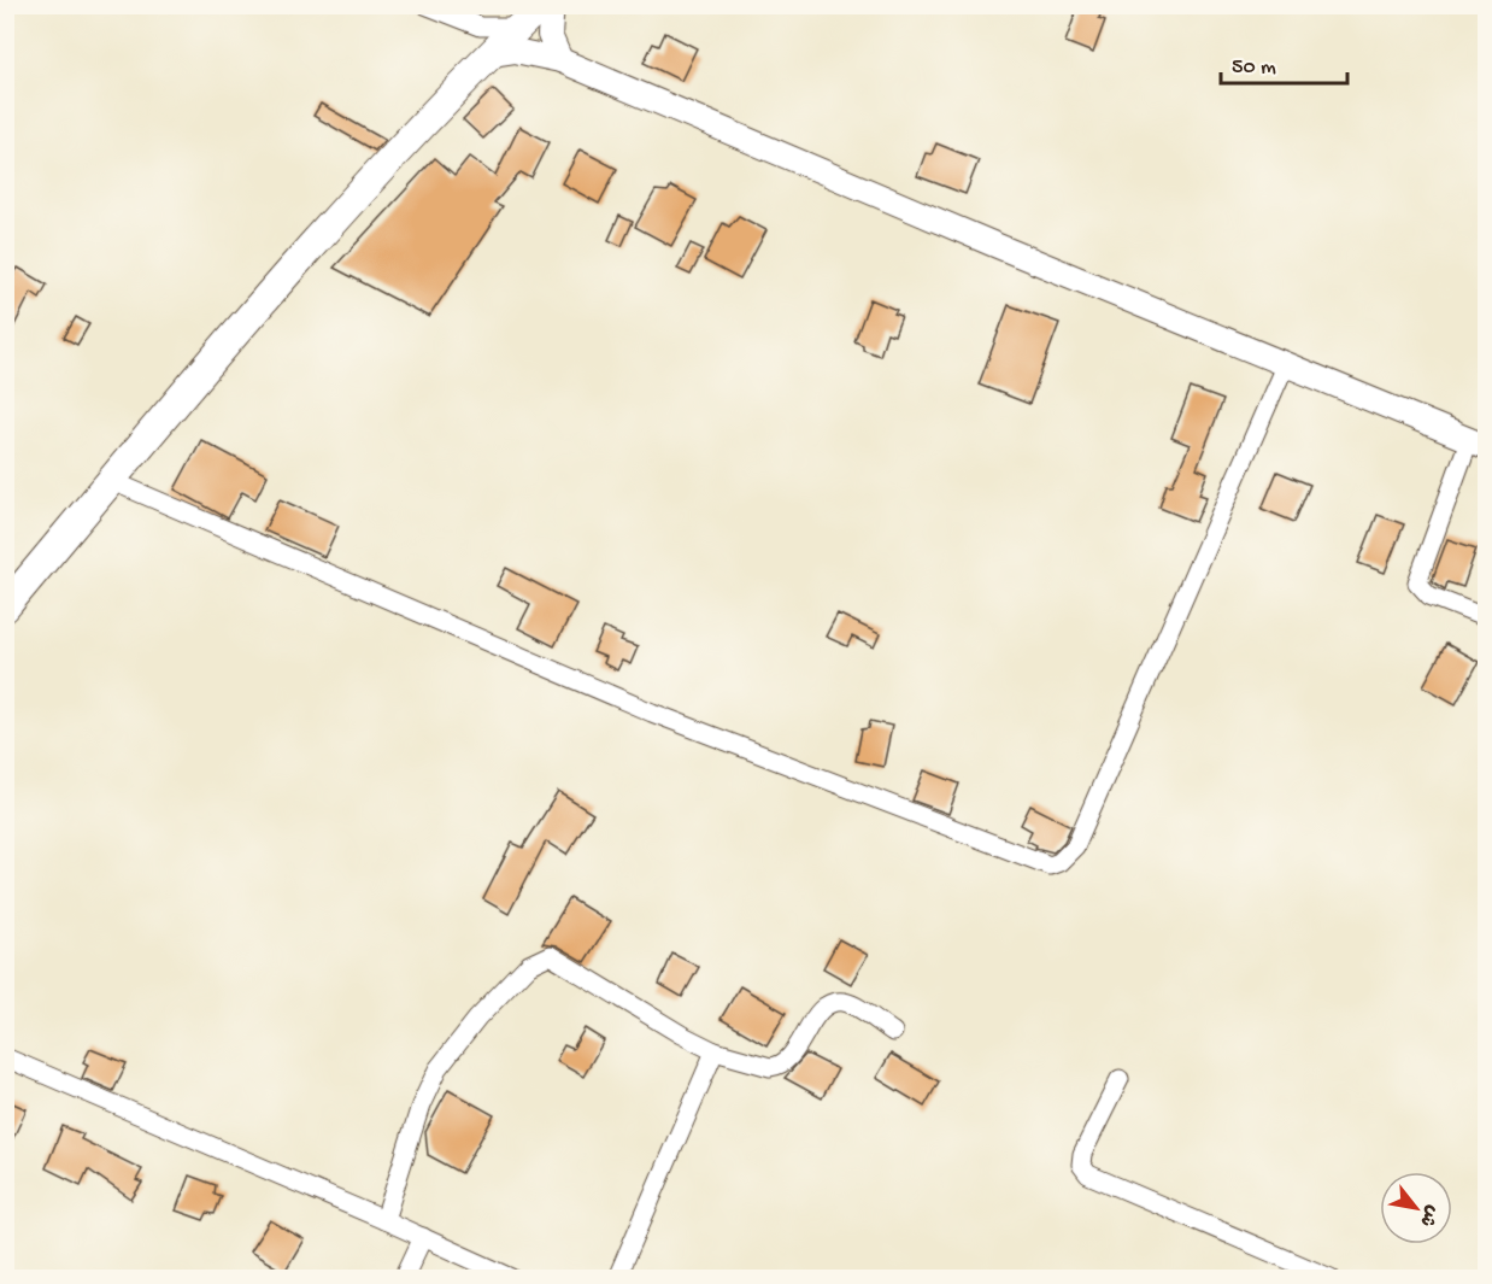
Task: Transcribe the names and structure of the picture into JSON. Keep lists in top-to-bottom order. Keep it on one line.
{"scale_bar":"50 m","north":"bottom right"}
